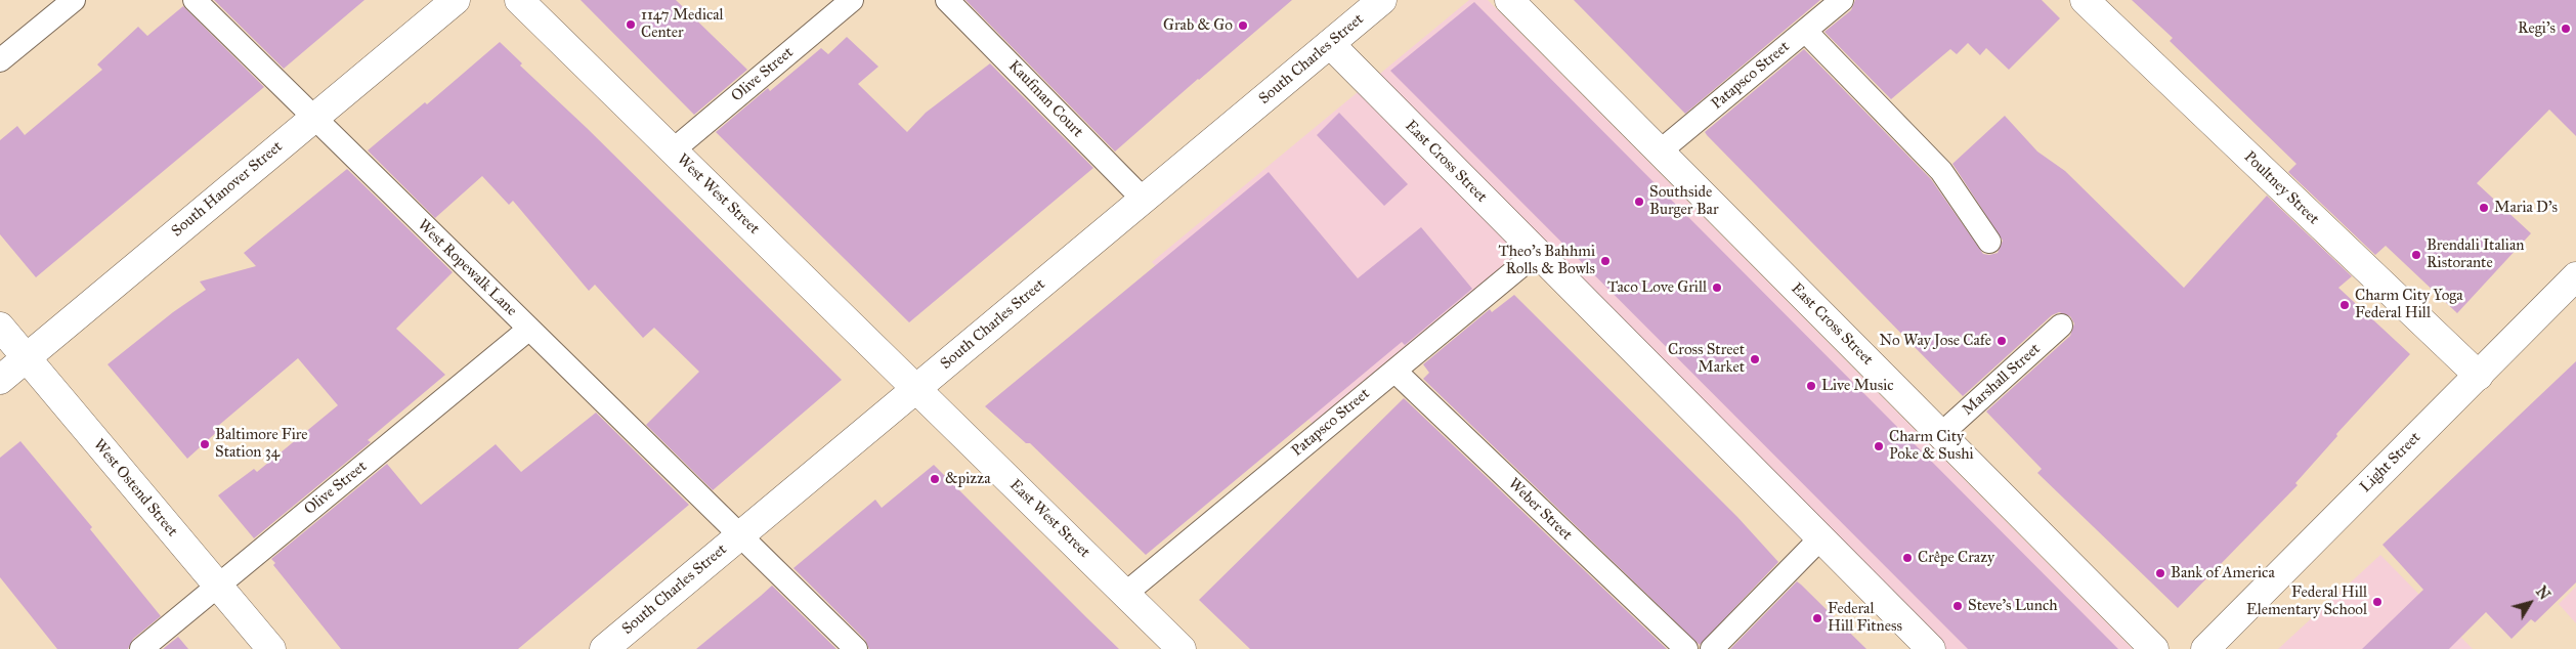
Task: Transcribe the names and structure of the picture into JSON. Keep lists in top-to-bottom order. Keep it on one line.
{"streets":{"street":["South Charles Street","East Cross Street","Poultney Street","South Hanover Street","West West Street","Light Street","West Ostend Street","East West Street"],"lane":["Olive Street","Patapsco Street","Kaufman Court","West Ropewalk Lane","Marshall Street","Weber Street"]},"crossings":[["South Charles Street","Kaufman Court"],["South Charles Street","East Cross Street"],["South Charles Street","West West Street"],["South Charles Street","West Ropewalk Lane"],["South Charles Street","East West Street"],["Olive Street","West West Street"],["Olive Street","West Ropewalk Lane"],["Olive Street","West Ostend Street"],["Patapsco Street","East Cross Street"],["Patapsco Street","Weber Street"],["Patapsco Street","East West Street"],["East Cross Street","Marshall Street"],["Poultney Street","Light Street"],["South Hanover Street","West Ropewalk Lane"],["South Hanover Street","West Ostend Street"],["West West Street","East West Street"]],"places":["1147 Medical Center","Grab & Go","Regi's","Southside Burger Bar","Maria D's","Brendali Italian Ristorante","Theo’s Bahhmi Rolls & Bowls","Taco Love Grill","Charm City Yoga Federal Hill","No Way Jose Cafe","Cross Street Market","Live Music","Baltimore Fire Station 34","Charm City Poke & Sushi","&pizza","Crêpe Crazy","Bank of America","Federal Hill Elementary School","Steve's Lunch","Federal Hill Fitness"],"north":"top right"}
